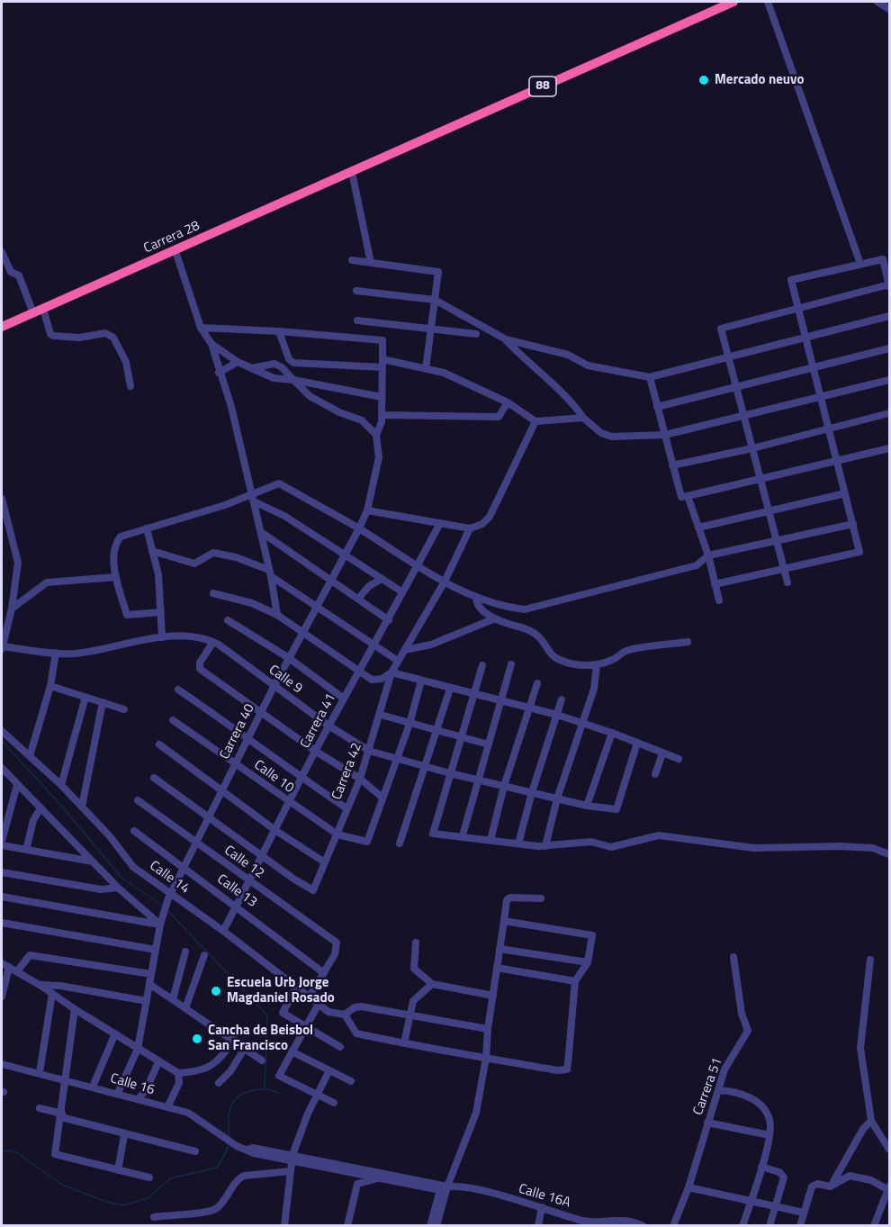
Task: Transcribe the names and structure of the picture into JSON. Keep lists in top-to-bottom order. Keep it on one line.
{"streets":{"highway":["88","Carrera 28"],"street":["Calle 9","Carrera 41","Carrera 40","Carrera 42","Calle 10","Calle 12","Calle 14","Calle 13","Calle 16","Carrera 51","Calle 16A"]},"crossings":[["88","Carrera 28"],["Calle 9","Carrera 41"],["Calle 9","Carrera 40"],["Calle 9","Carrera 42"],["Carrera 41","Carrera 42"],["Carrera 41","Calle 10"],["Carrera 41","Calle 12"],["Carrera 41","Calle 14"],["Carrera 41","Calle 13"],["Carrera 40","Calle 10"],["Carrera 40","Calle 12"],["Carrera 40","Calle 14"],["Carrera 40","Calle 13"],["Carrera 40","Calle 16"],["Carrera 42","Calle 10"],["Calle 12","Calle 13"],["Calle 16","Calle 16A"]],"places":["Mercado neuvo","Escuela Urb Jorge Magdaniel Rosado","Cancha de Beisbol San Francisco"]}
